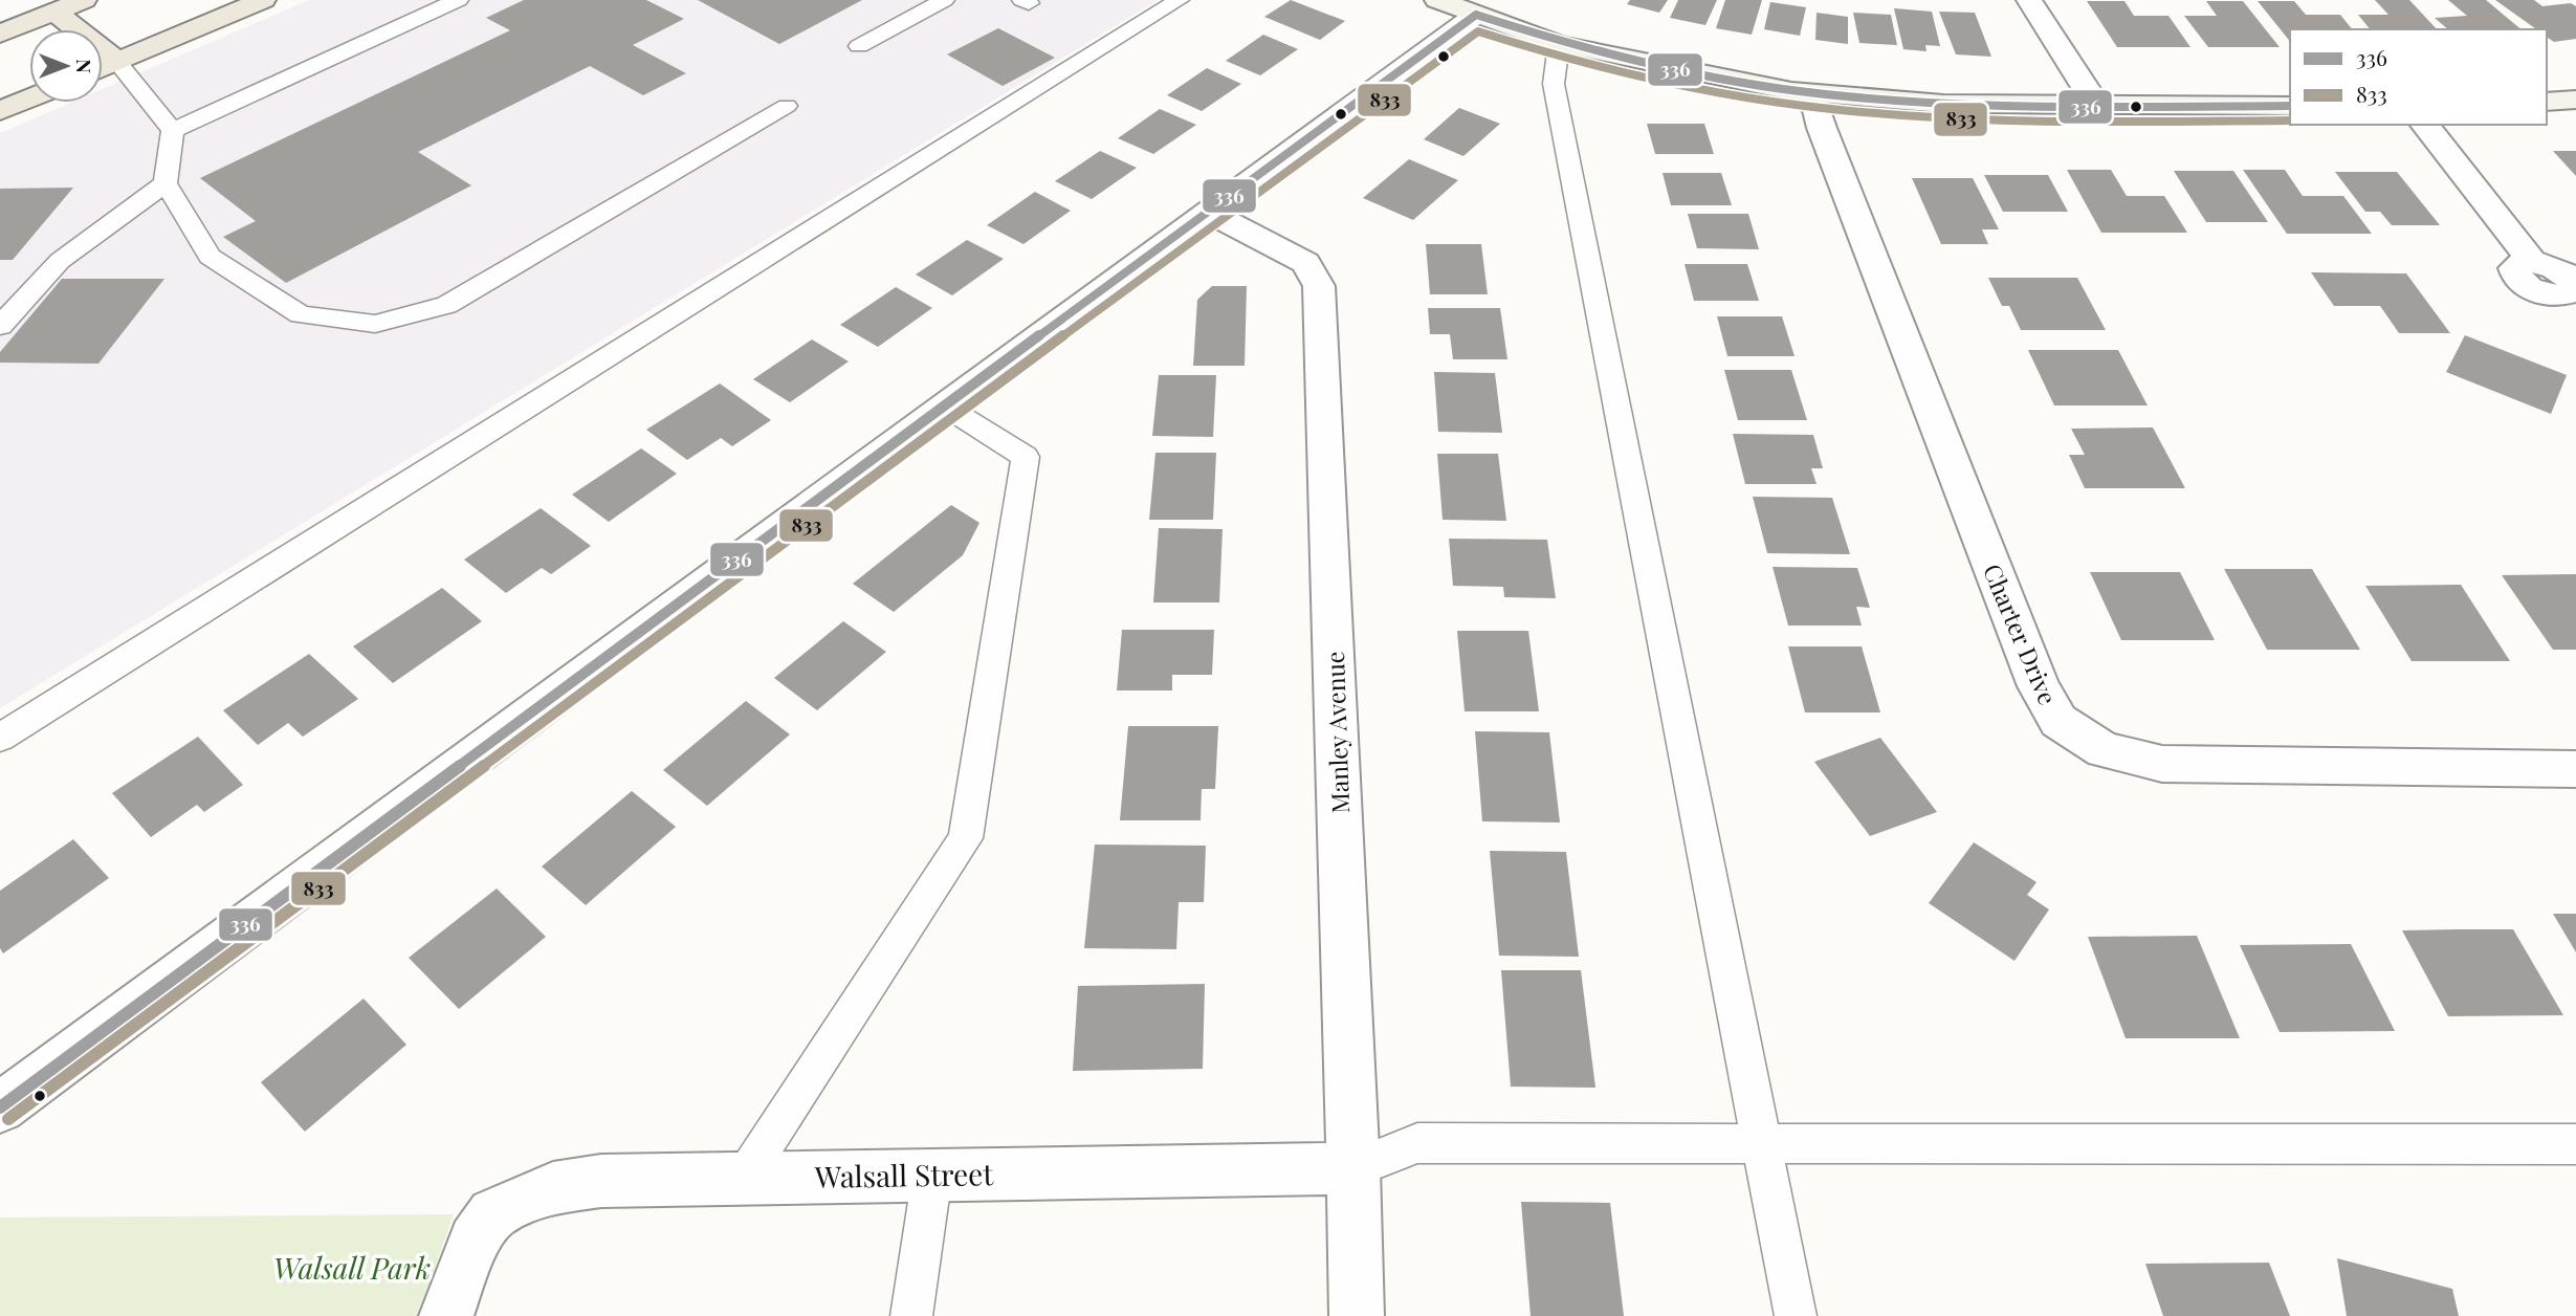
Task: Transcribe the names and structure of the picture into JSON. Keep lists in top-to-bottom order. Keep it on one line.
{"streets":{"street":["Charter Drive","Manley Avenue","Walsall Street"]},"crossings":[["Manley Avenue","Walsall Street"]],"parks":["Walsall Park"],"lines":["transit line 336","transit line 833"],"legend":["336","833"],"north":"right"}
